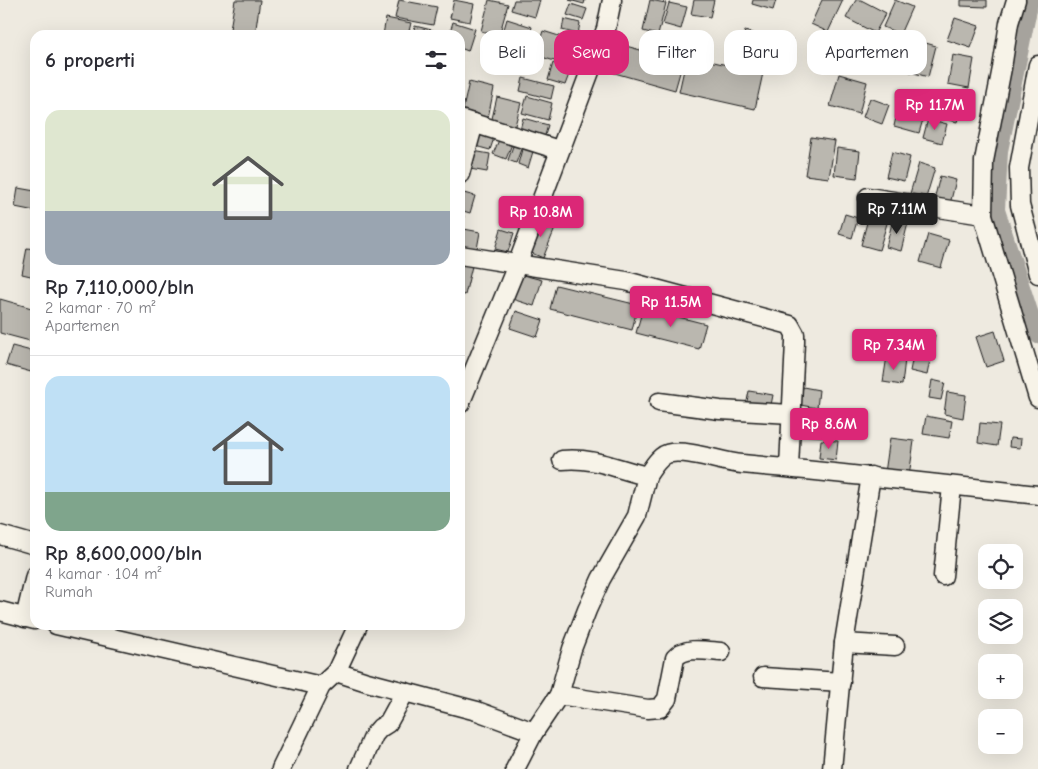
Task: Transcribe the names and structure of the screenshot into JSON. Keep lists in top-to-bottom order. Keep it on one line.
{"page":{"chip":["Beli","Sewa","Filter","Baru","Apartemen"],"heading":"6 properti","price":["Rp 11.7M","Rp 7.11M","Rp 10.8M","Rp 11.5M","Rp 7.34M","Rp 8.6M"],"list":[{"name":"Rp 7,110,000/bln","note":"2 kamar · 70 m² · Apartemen"},{"name":"Rp 8,600,000/bln","note":"4 kamar · 104 m² · Rumah"}],"map_buttons":["+","−"]}}
